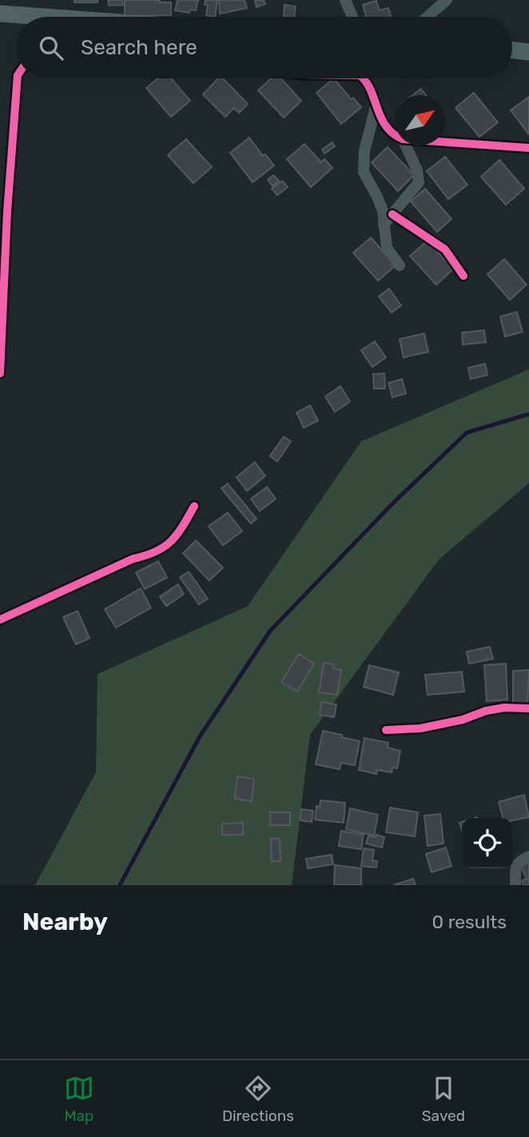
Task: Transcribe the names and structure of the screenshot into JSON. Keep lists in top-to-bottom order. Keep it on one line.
{"north":"top right","page":{"search":"Search here","heading":["Nearby","0 results"],"nav":["Map","Directions","Saved"]}}
